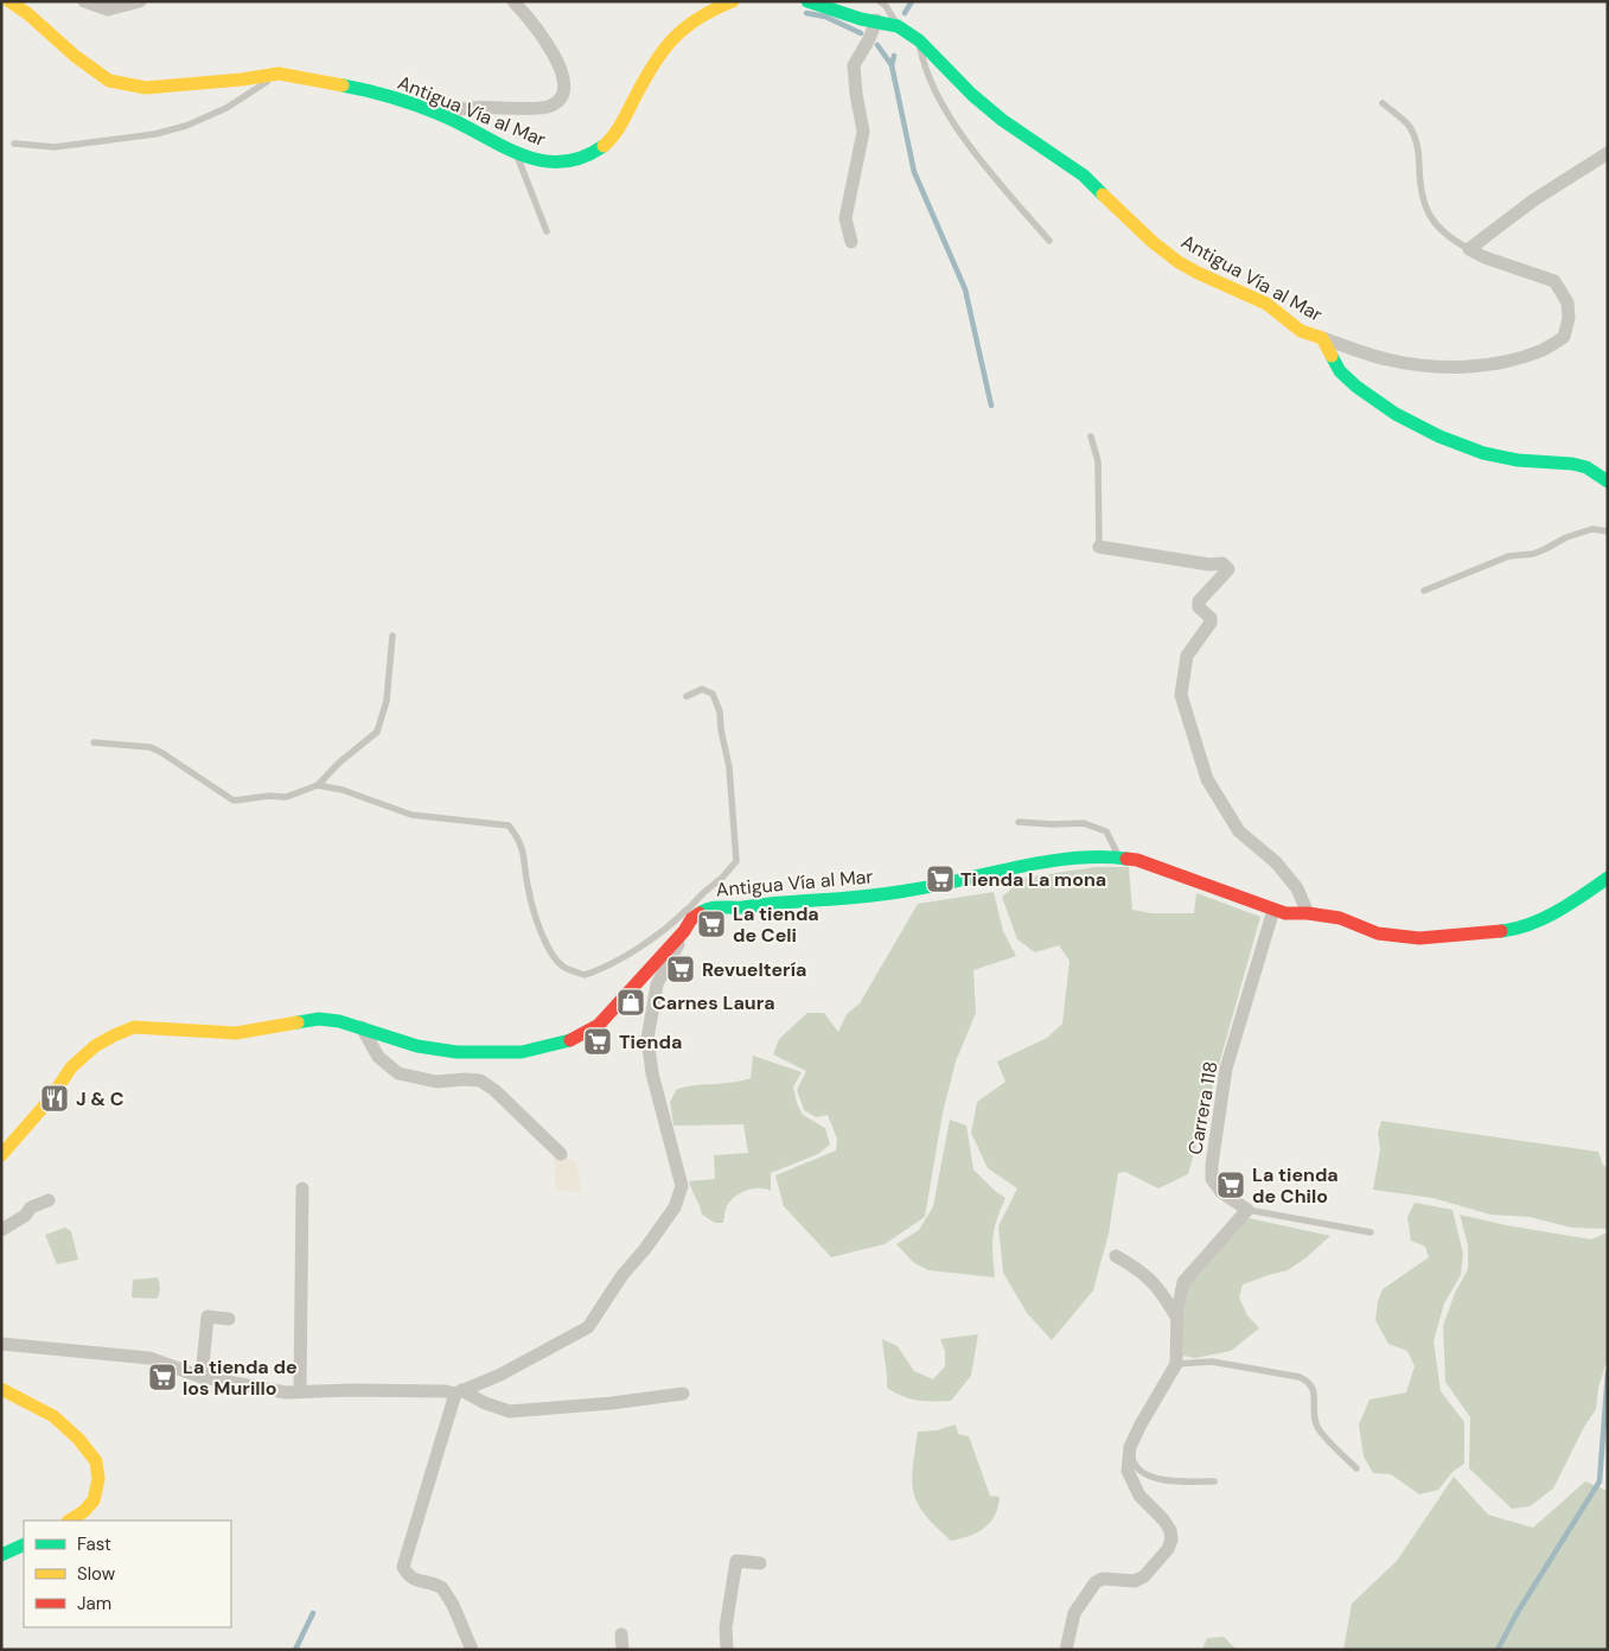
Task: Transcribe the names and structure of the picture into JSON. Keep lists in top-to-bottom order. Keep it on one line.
{"streets":{"main road":["Antigua Vía al Mar"],"street":["Carrera 118"]},"crossings":[["Antigua Vía al Mar","Carrera 118"]],"places":{"supermarket":["Tienda La mona","La tienda de Celi","Revueltería","Tienda","La tienda de Chilo","La tienda de los Murillo"],"shop":["Carnes Laura"],"restaurant":["J & C"]},"legend":["Fast","Slow","Jam"]}
